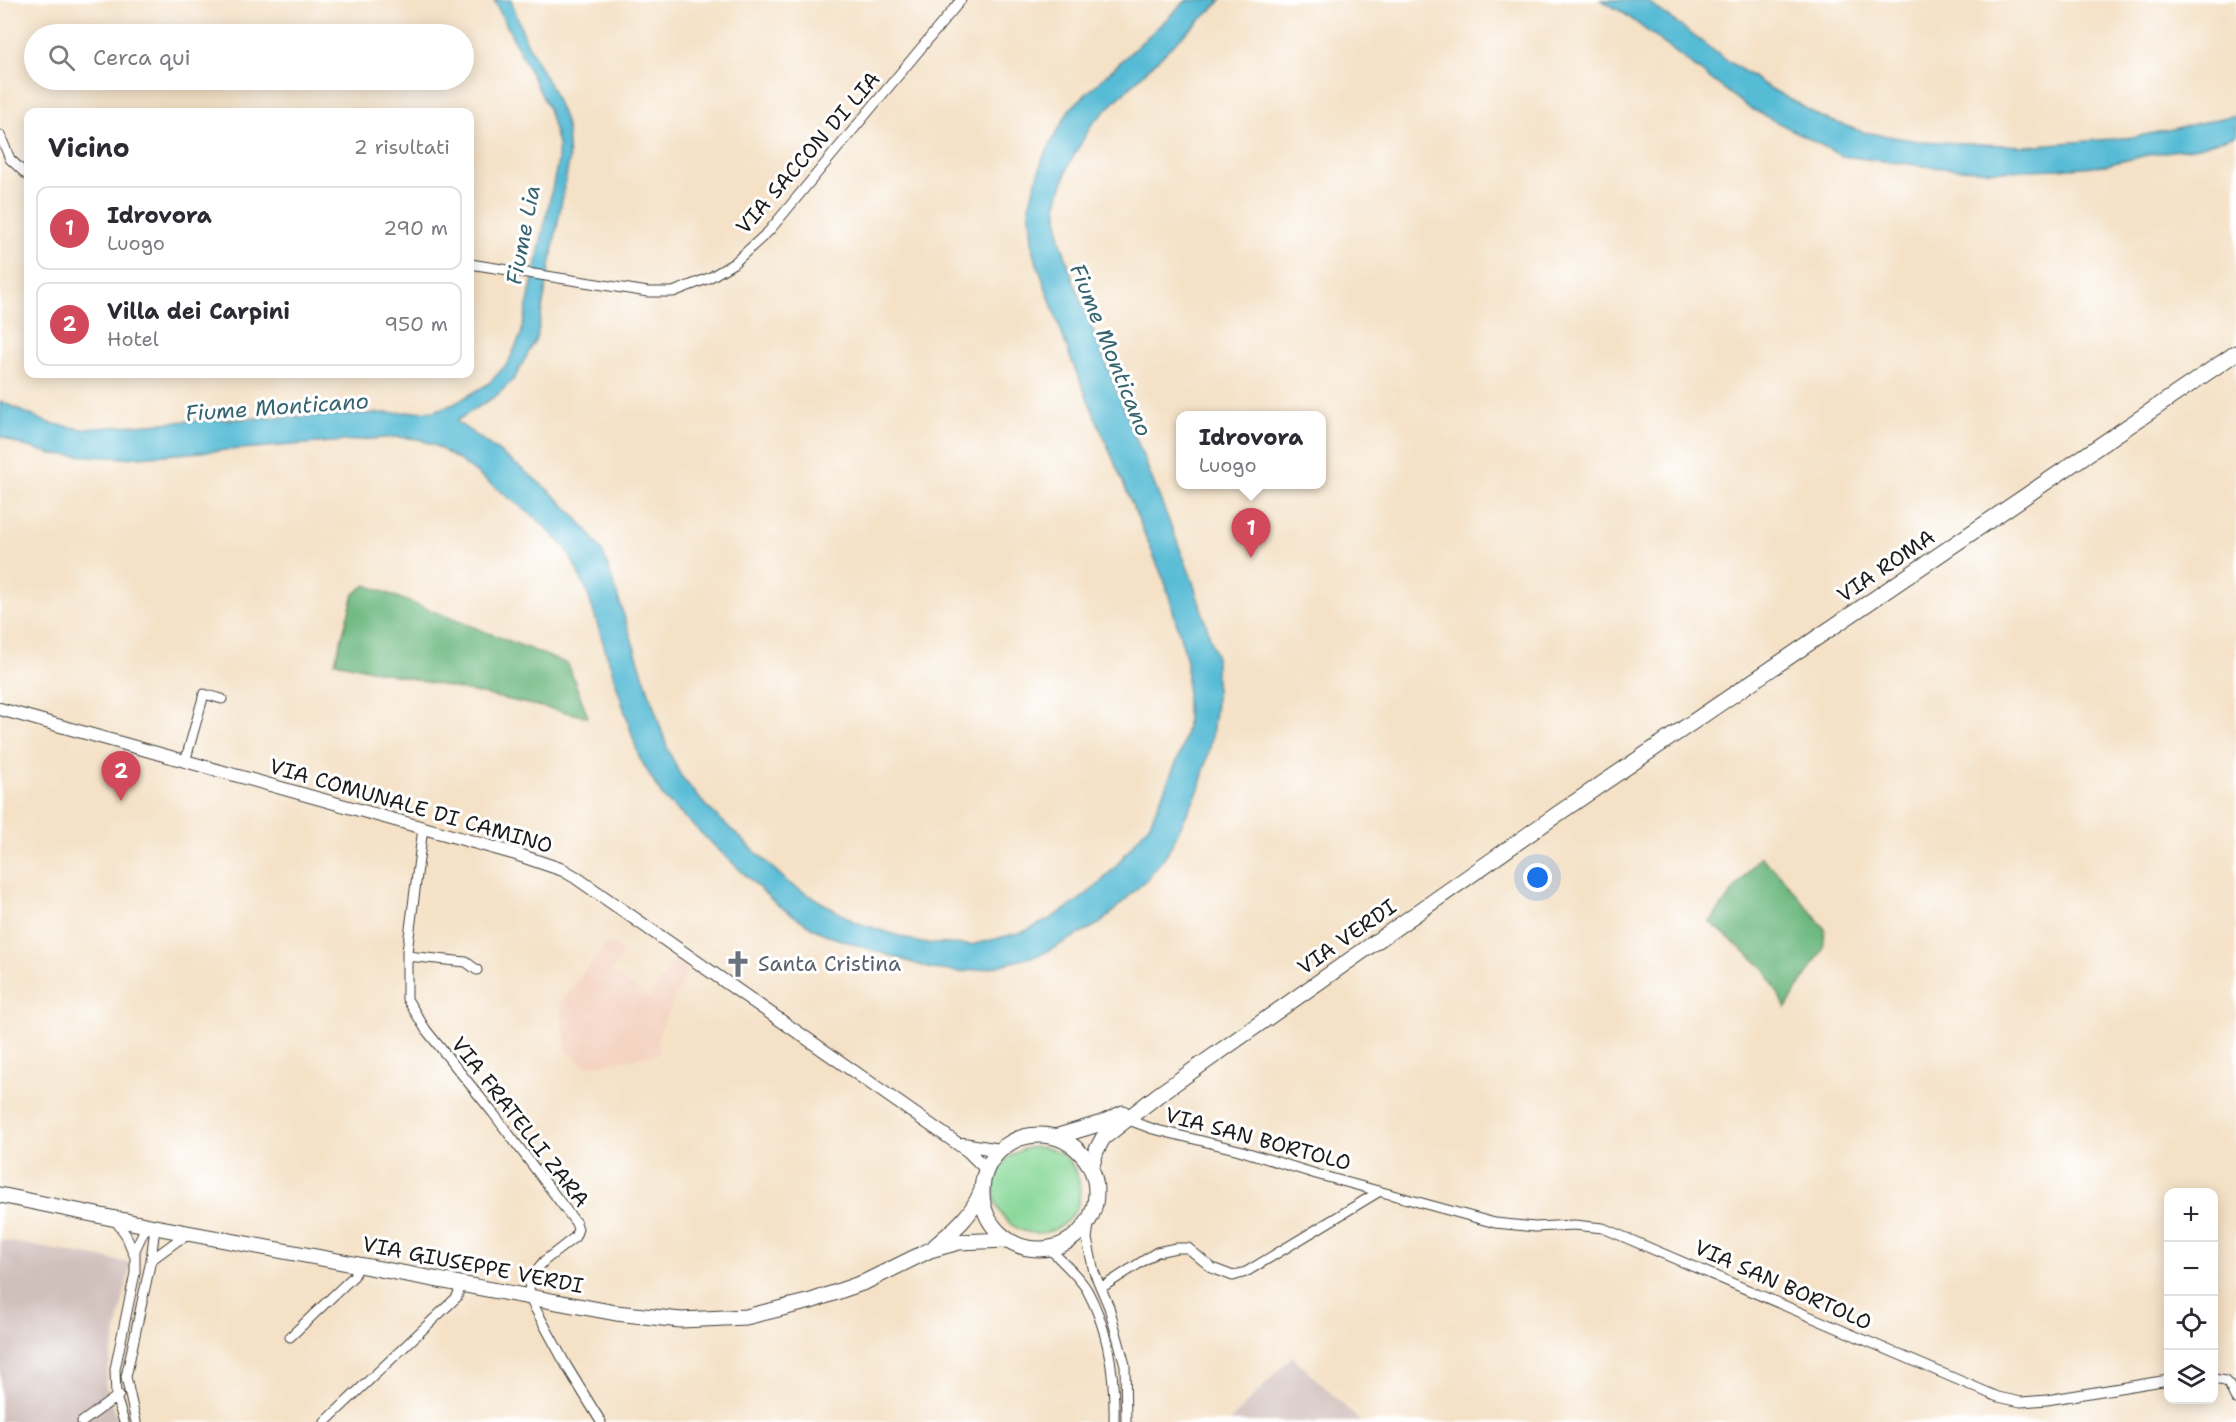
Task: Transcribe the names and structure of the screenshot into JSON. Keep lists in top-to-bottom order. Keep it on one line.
{"streets":{"main road":["VIA ROMA","VIA VERDI","VIA GIUSEPPE VERDI"],"street":["VIA SACCON DI LIA","VIA COMUNALE DI CAMINO","VIA FRATELLI ZARA","VIA SAN BORTOLO"]},"crossings":[["VIA ROMA","VIA VERDI"],["VIA COMUNALE DI CAMINO","VIA FRATELLI ZARA"],["VIA FRATELLI ZARA","VIA GIUSEPPE VERDI"]],"water":["Fiume Lia","Fiume Monticano"],"places":{"church":["Santa Cristina"]},"page":{"search":"Cerca qui","heading":["Vicino","2 risultati"],"list":[{"mark":"1","name":"Idrovora","note":"Luogo","value":"290 m"},{"mark":"2","name":"Villa dei Carpini","note":"Hotel","value":"950 m"}],"popup":["Idrovora","Luogo"],"pins":["1","2"],"map_buttons":["+","−"]}}
